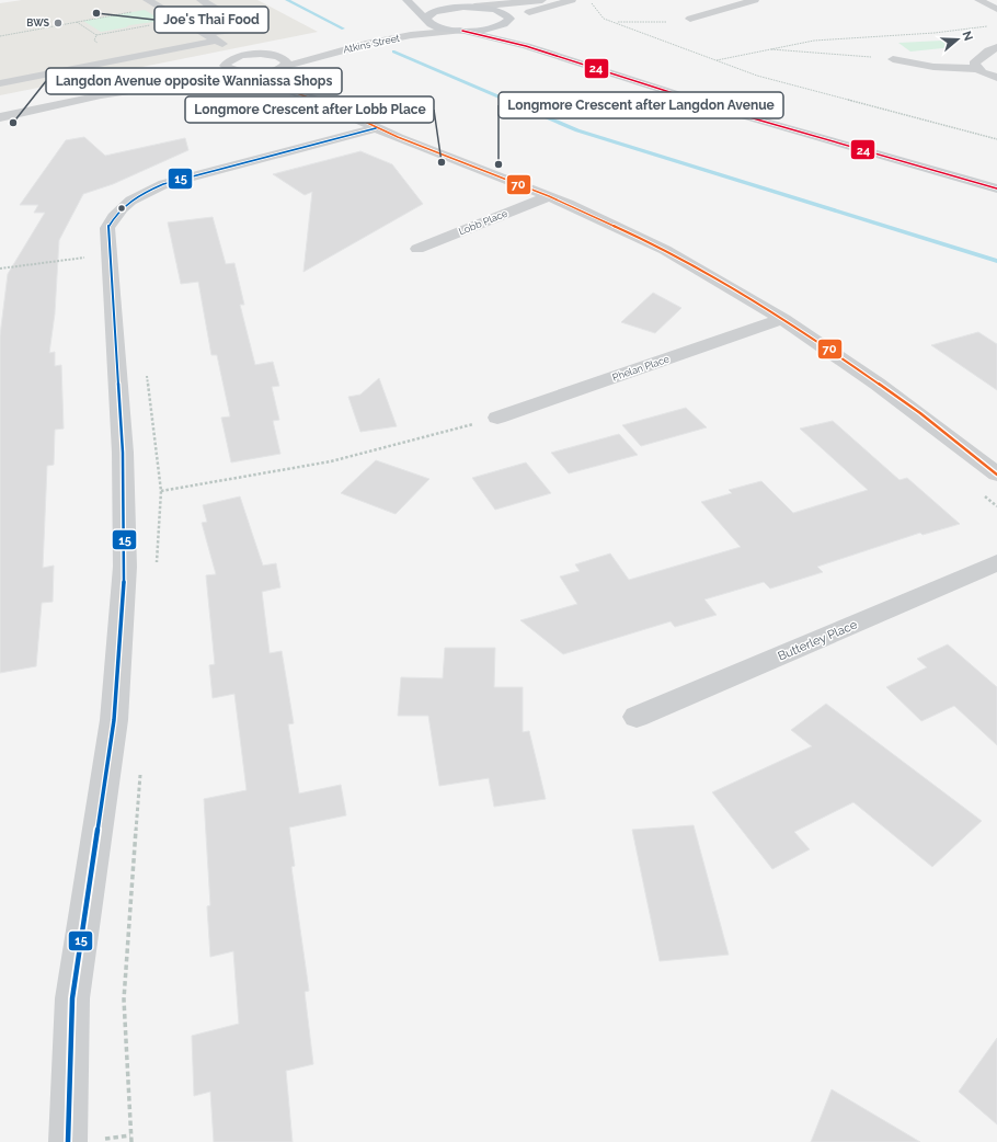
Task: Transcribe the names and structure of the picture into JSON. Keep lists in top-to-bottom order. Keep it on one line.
{"streets":{"street":["Atkins Street","Lobb Place","Phelan Place","Butterley Place"]},"places":["Joe's Thai Food","BWS","Langdon Avenue opposite Wanniassa Shops","Longmore Crescent after Lobb Place","Longmore Crescent after Langdon Avenue"],"lines":["transit line 24","transit line 70","transit line 15"],"north":"right"}
